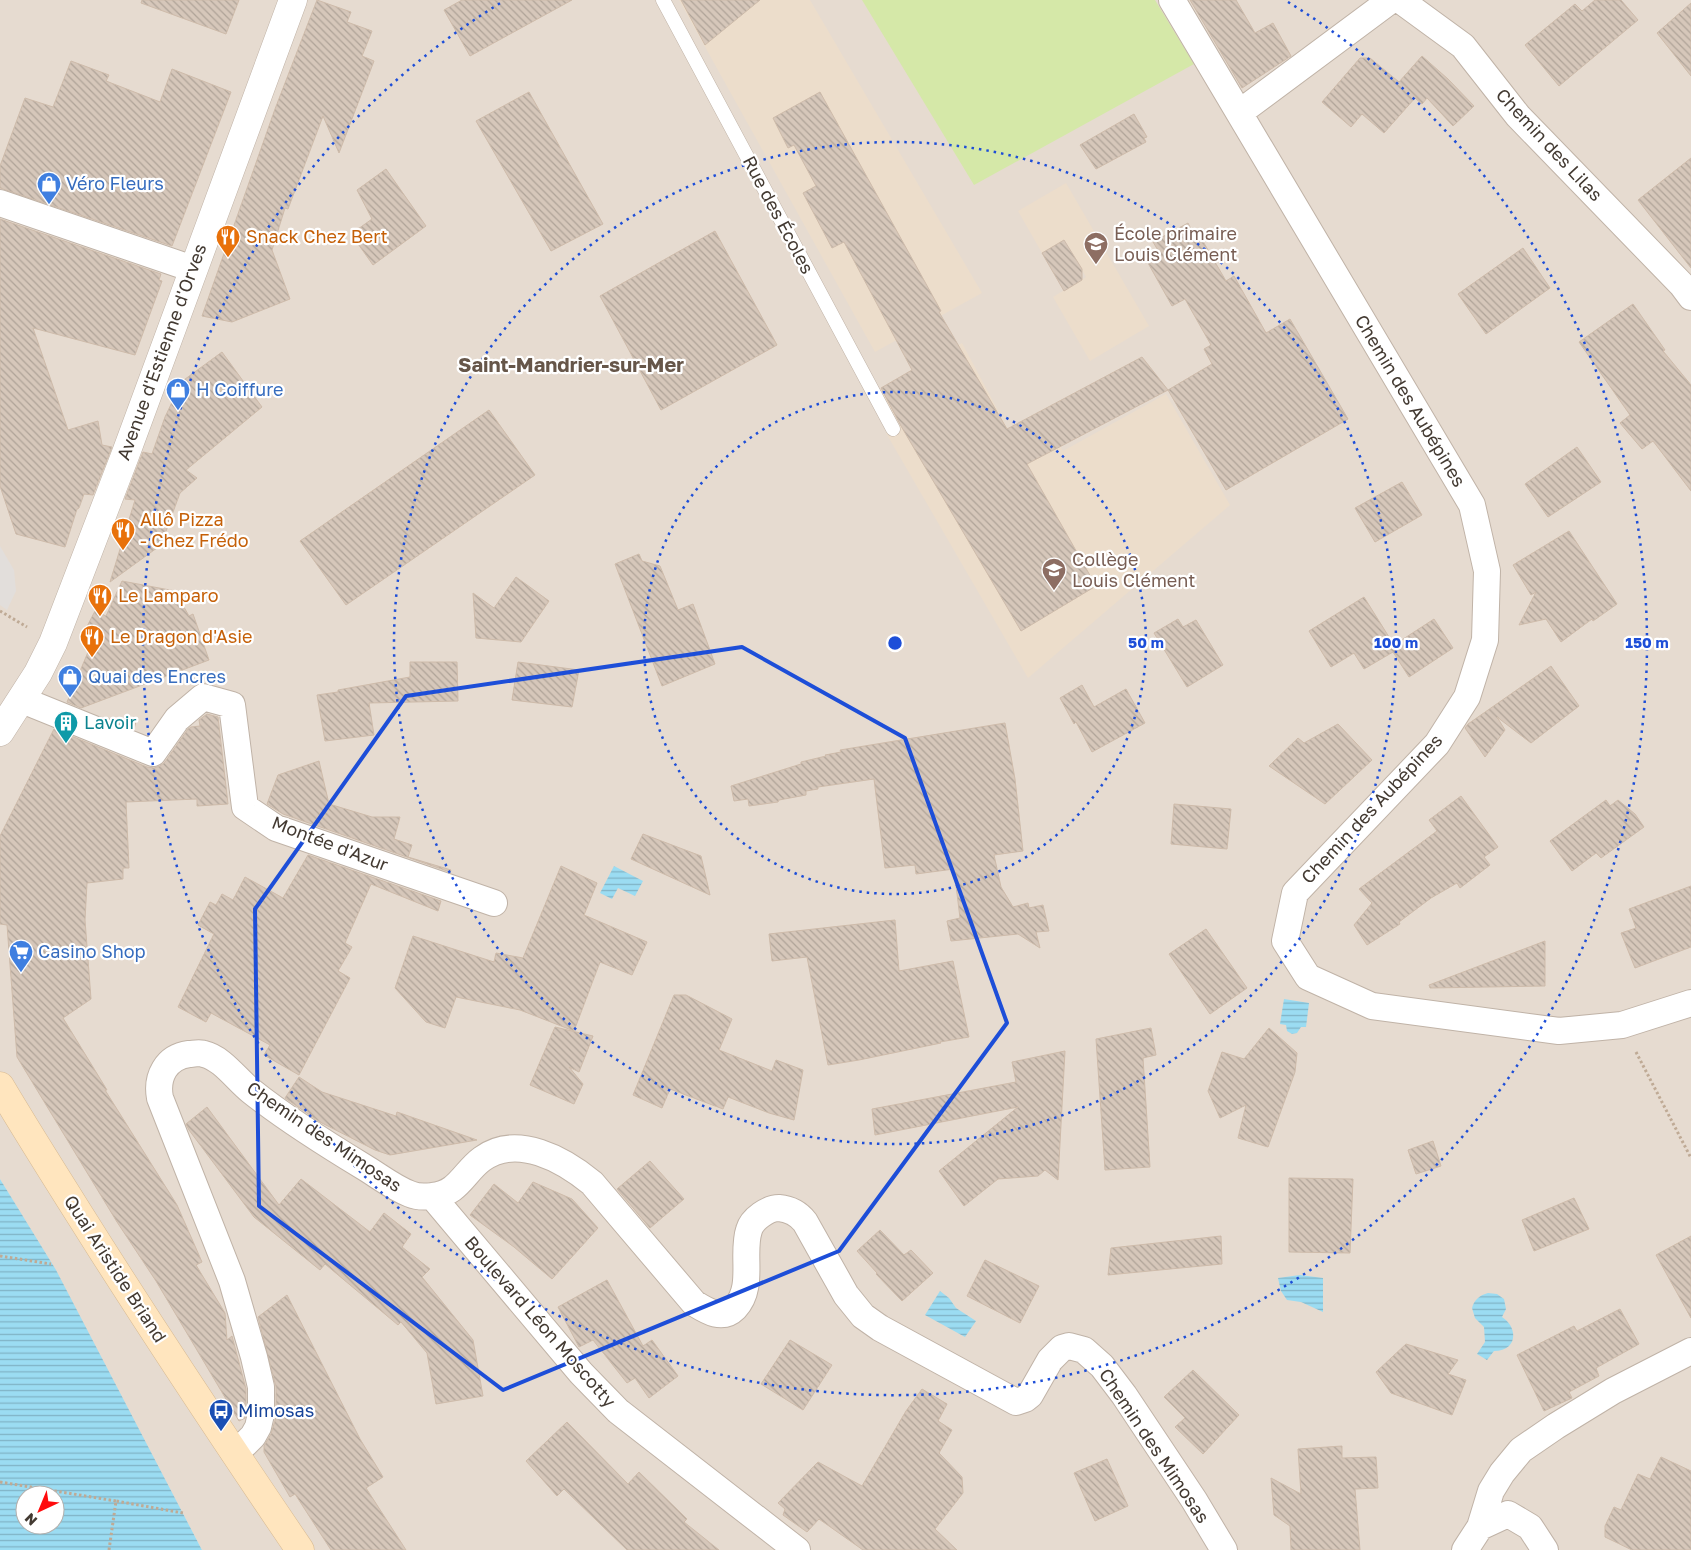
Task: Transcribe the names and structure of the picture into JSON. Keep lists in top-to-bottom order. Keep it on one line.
{"streets":{"main road":["Quai Aristide Briand"],"street":["Chemin des Lilas","Avenue d'Estienne d'Orves","Chemin des Aubépines","Montée d'Azur","Chemin des Mimosas","Boulevard Léon Moscotty"],"lane":["Rue des Écoles"]},"crossings":[["Avenue d'Estienne d'Orves","Montée d'Azur"],["Chemin des Mimosas","Quai Aristide Briand"],["Chemin des Mimosas","Boulevard Léon Moscotty"]],"districts":["Saint-Mandrier-sur-Mer"],"places":{"shop":["Véro Fleurs","H Coiffure","Quai des Encres"],"restaurant":["Snack Chez Bert","Allô Pizza - Chez Frédo","Le Lamparo","Le Dragon d'Asie"],"school or university":["École primaire Louis Clément","Collège Louis Clément"],"building":["Lavoir"],"supermarket":["Casino Shop"],"bus stop":["Mimosas"]},"north":"bottom left","rings":["50 m","100 m","150 m"]}
